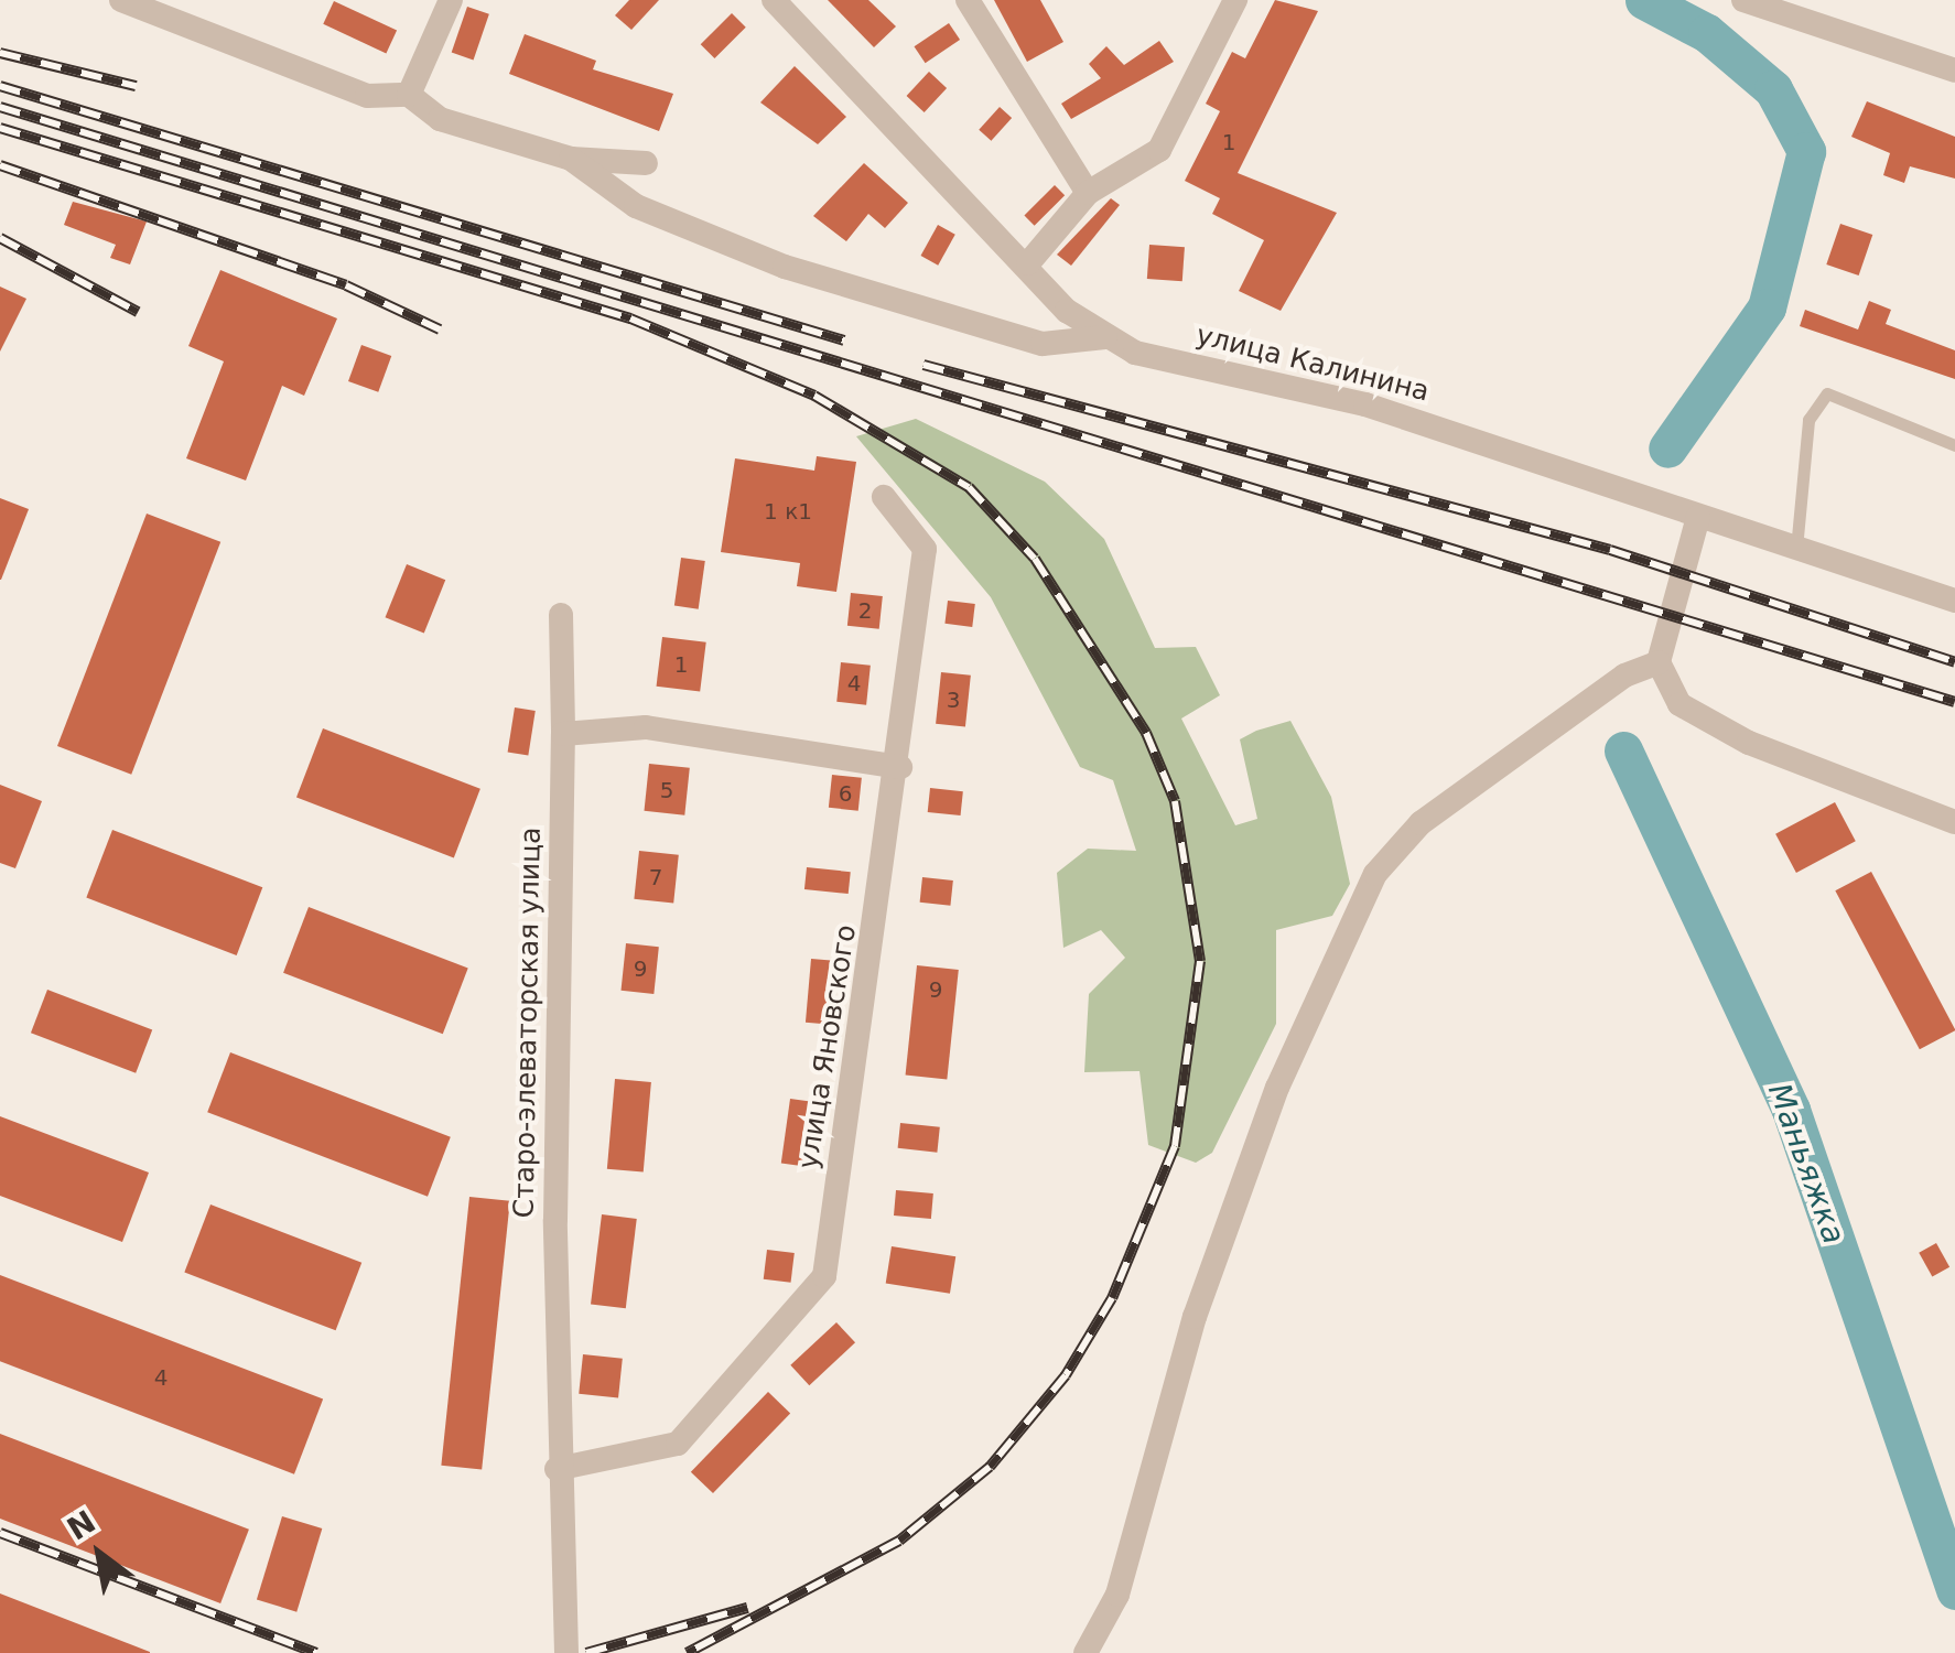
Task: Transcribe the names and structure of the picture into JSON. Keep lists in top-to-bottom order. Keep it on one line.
{"streets":{"street":["улица Калинина","Старо-элеваторская улица","улица Яновского"]},"crossings":[["Старо-элеваторская улица","улица Яновского"]],"water":["Маньяжка"],"house_numbers":["1","1 к1","2","1","4","3","5","6","7","9","9","4"],"north":"top left"}
